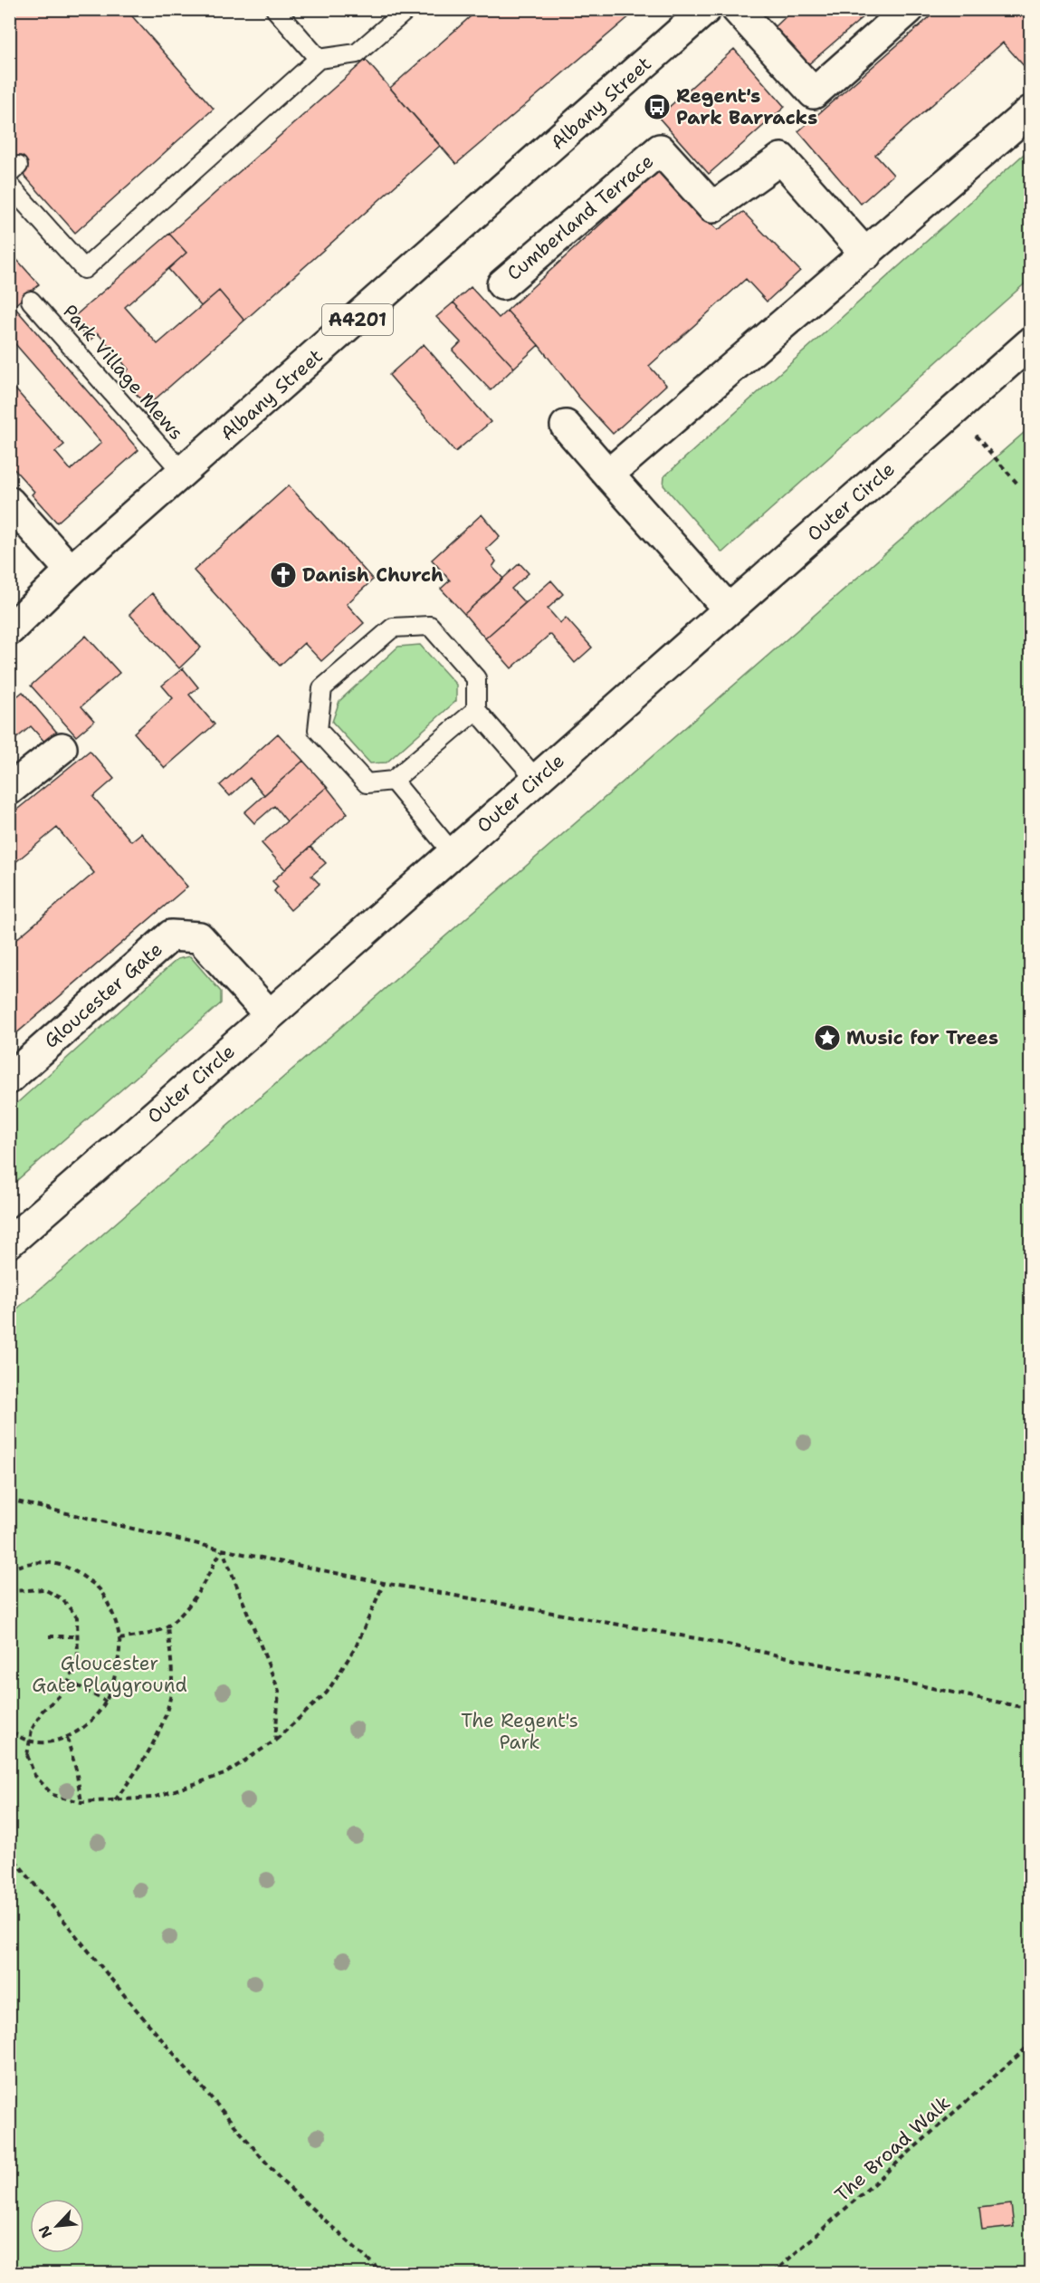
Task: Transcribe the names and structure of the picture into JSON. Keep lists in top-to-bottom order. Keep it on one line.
{"streets":{"street":["Albany Street","Cumberland Terrace","A4201","Outer Circle","Gloucester Gate"],"lane":["Park Village Mews"],"path":["The Broad Walk"]},"crossings":[["Albany Street","Park Village Mews"],["Outer Circle","Gloucester Gate"]],"parks":["Gloucester Gate Playground","The Regent's Park"],"places":{"bus stop":["Regent's Park Barracks"],"church":["Danish Church"],"place":["Music for Trees"]},"north":"bottom left"}
